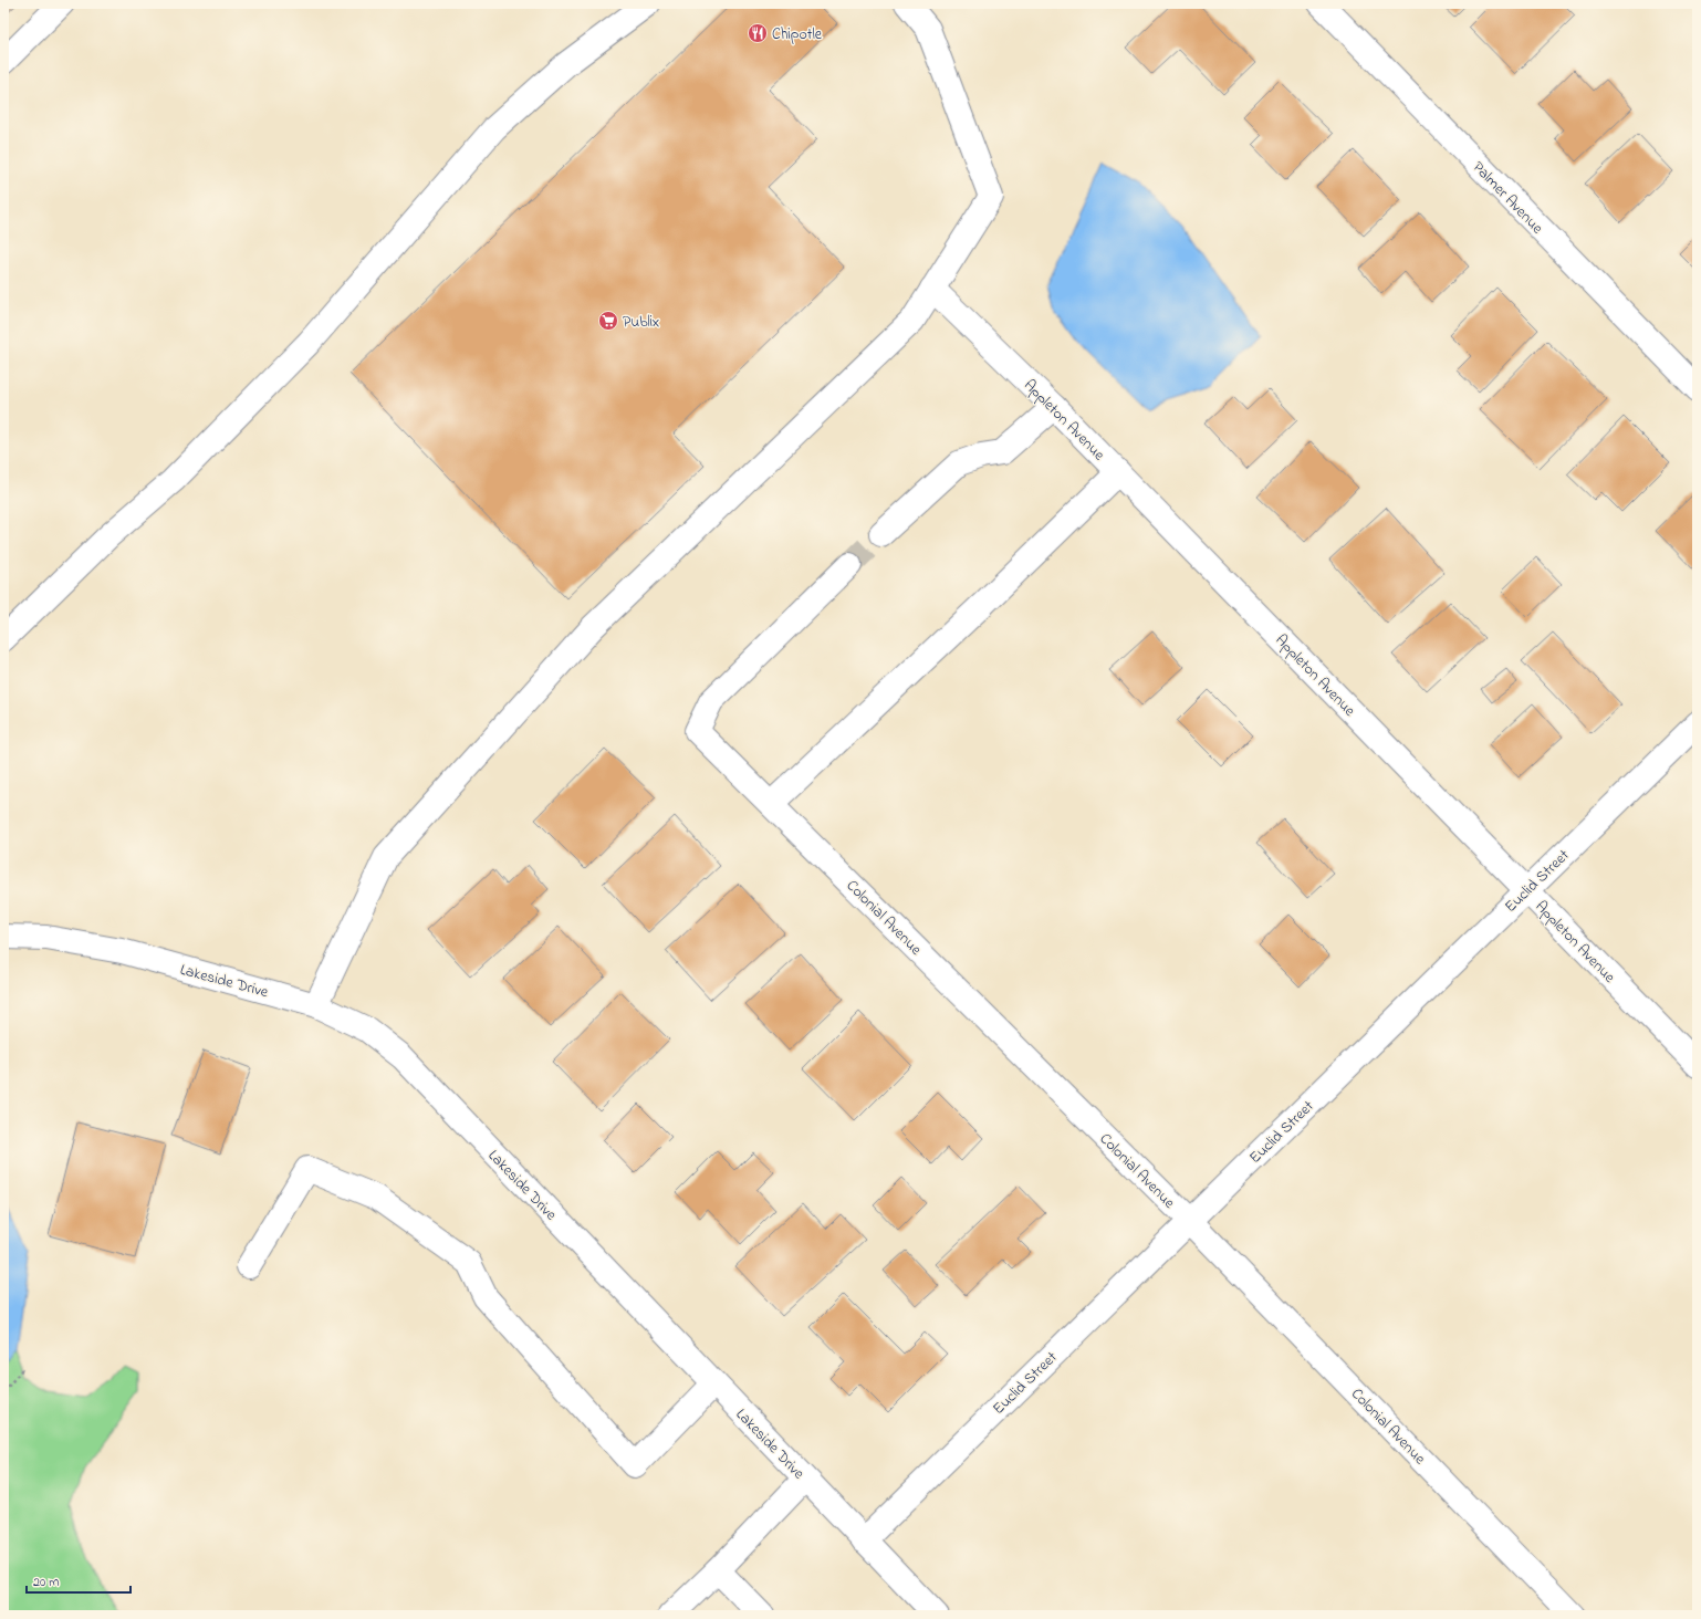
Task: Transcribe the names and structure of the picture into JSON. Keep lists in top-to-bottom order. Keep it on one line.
{"streets":{"street":["Palmer Avenue","Appleton Avenue","Euclid Street","Colonial Avenue","Lakeside Drive"]},"crossings":[["Appleton Avenue","Euclid Street"],["Euclid Street","Colonial Avenue"],["Euclid Street","Lakeside Drive"]],"places":{"restaurant":["Chipotle"],"supermarket":["Publix"]},"scale_bar":"20 m"}
